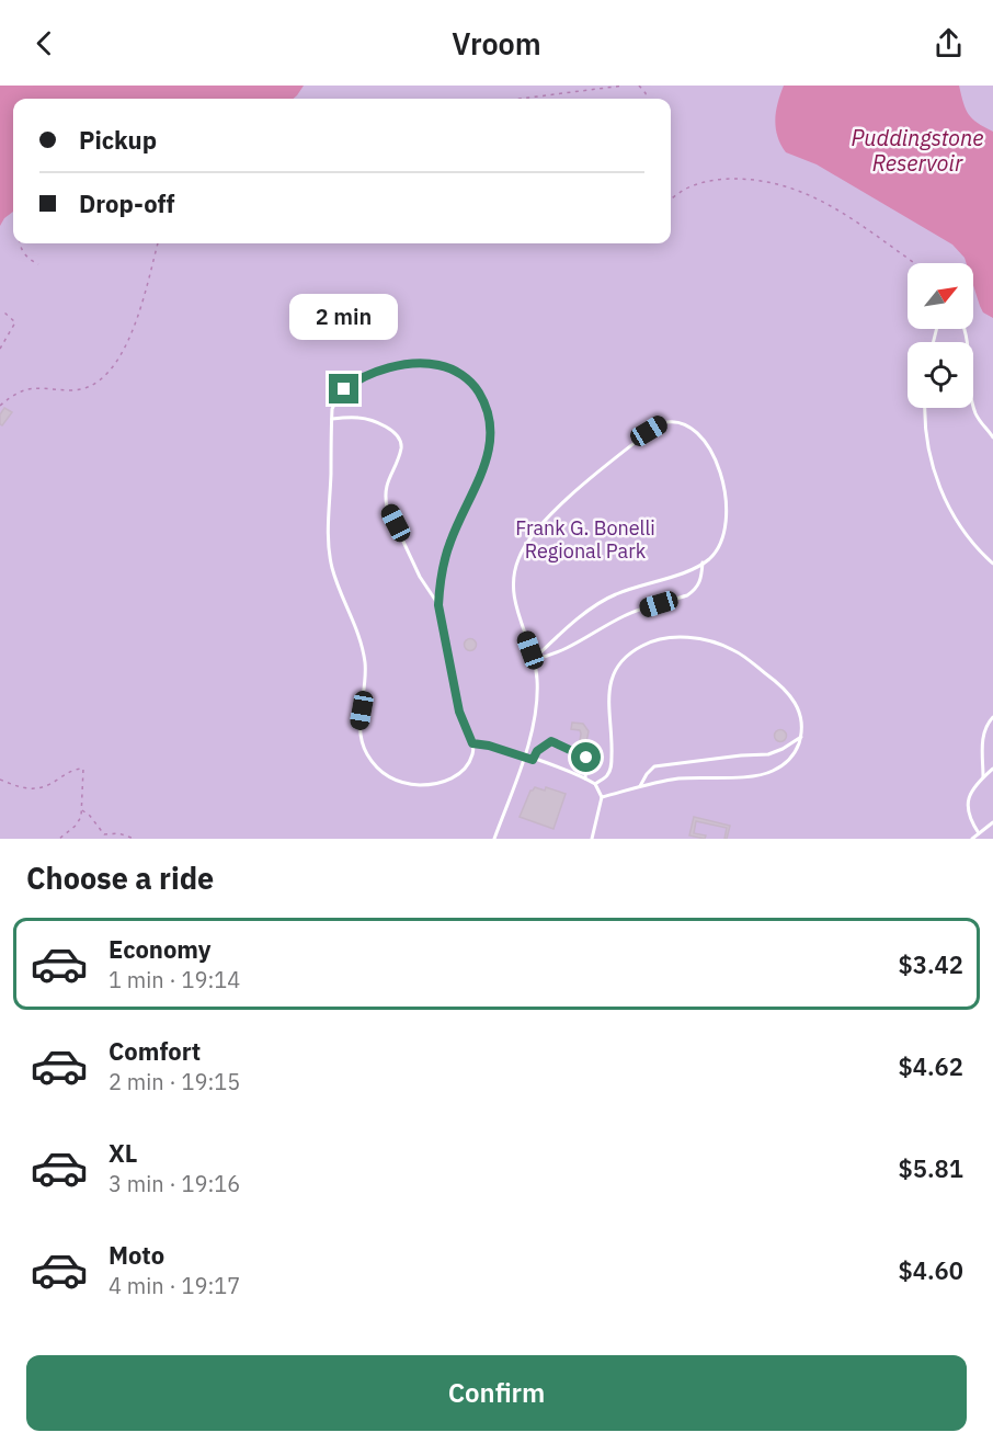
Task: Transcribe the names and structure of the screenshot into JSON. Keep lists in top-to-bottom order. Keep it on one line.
{"water":["Puddingstone Reservoir"],"parks":["Frank G. Bonelli Regional Park"],"north":"top right","page":{"header":"Vroom","banner":["Pickup","Drop-off"],"bubble":"2 min","heading":"Choose a ride","list":[{"name":"Economy","note":"1 min · 19:14","value":"$3.42"},{"name":"Comfort","note":"2 min · 19:15","value":"$4.62"},{"name":"XL","note":"3 min · 19:16","value":"$5.81"},{"name":"Moto","note":"4 min · 19:17","value":"$4.60"}],"buttons":"Confirm"}}
